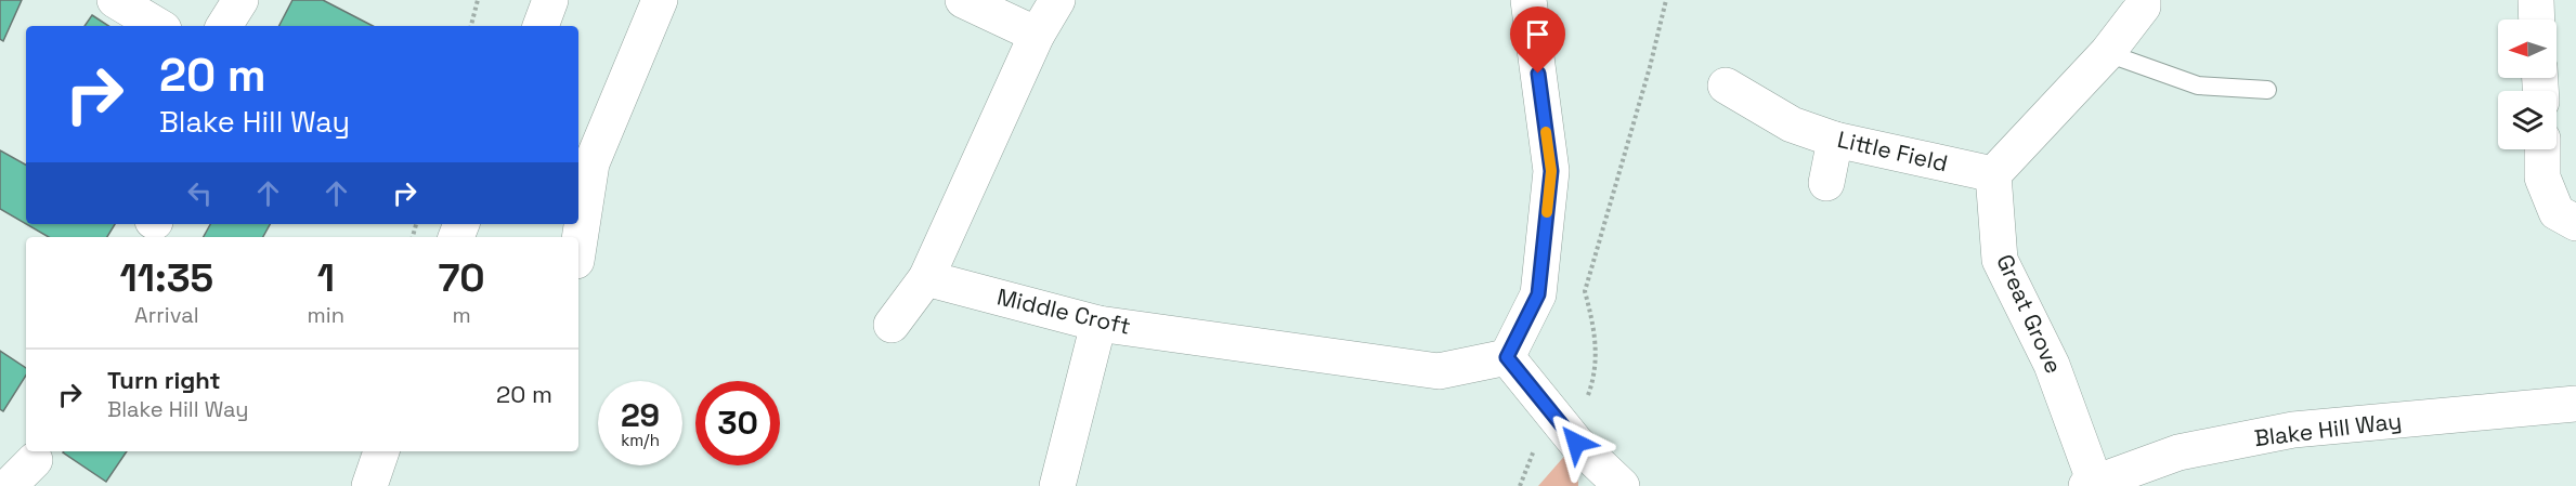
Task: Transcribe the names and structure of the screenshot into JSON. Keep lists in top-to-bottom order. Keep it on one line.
{"streets":{"street":["Little Field","Middle Croft","Great Grove","Blake Hill Way"]},"crossings":[["Little Field","Great Grove"],["Great Grove","Blake Hill Way"]],"north":"left","page":{"turn":["20 m","Blake Hill Way"],"eta":["11:35","Arrival","1","min","70","m"],"list":[{"name":"Turn right","note":"Blake Hill Way","value":"20 m"}],"speed":"29 km/h","limit":"30"}}
